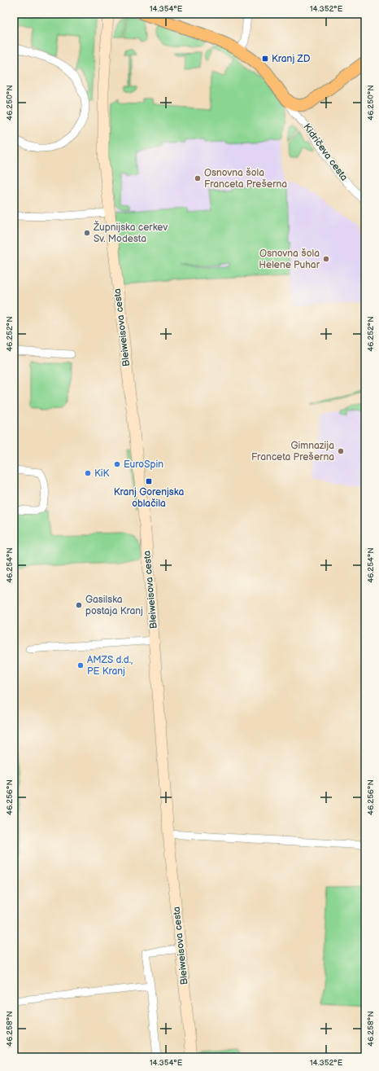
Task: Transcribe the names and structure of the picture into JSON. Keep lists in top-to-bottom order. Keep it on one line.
{"streets":{"main road":["Kidričeva cesta","Bleiweisova cesta"]},"places":{"transit":["Kranj ZD","Kranj Gorenjska oblačila"],"other":["Osnovna šola Franceta Prešerna","Župnijska cerkev Sv. Modesta","Osnovna šola Helene Puhar","Gimnazija Franceta Prešerna","EuroSpin","KiK","Gasilska postaja Kranj","AMZS d.d., PE Kranj"]},"coordinates":["14.354°E","14.352°E","46.250°N","46.252°N","46.254°N","46.256°N","46.258°N"]}
